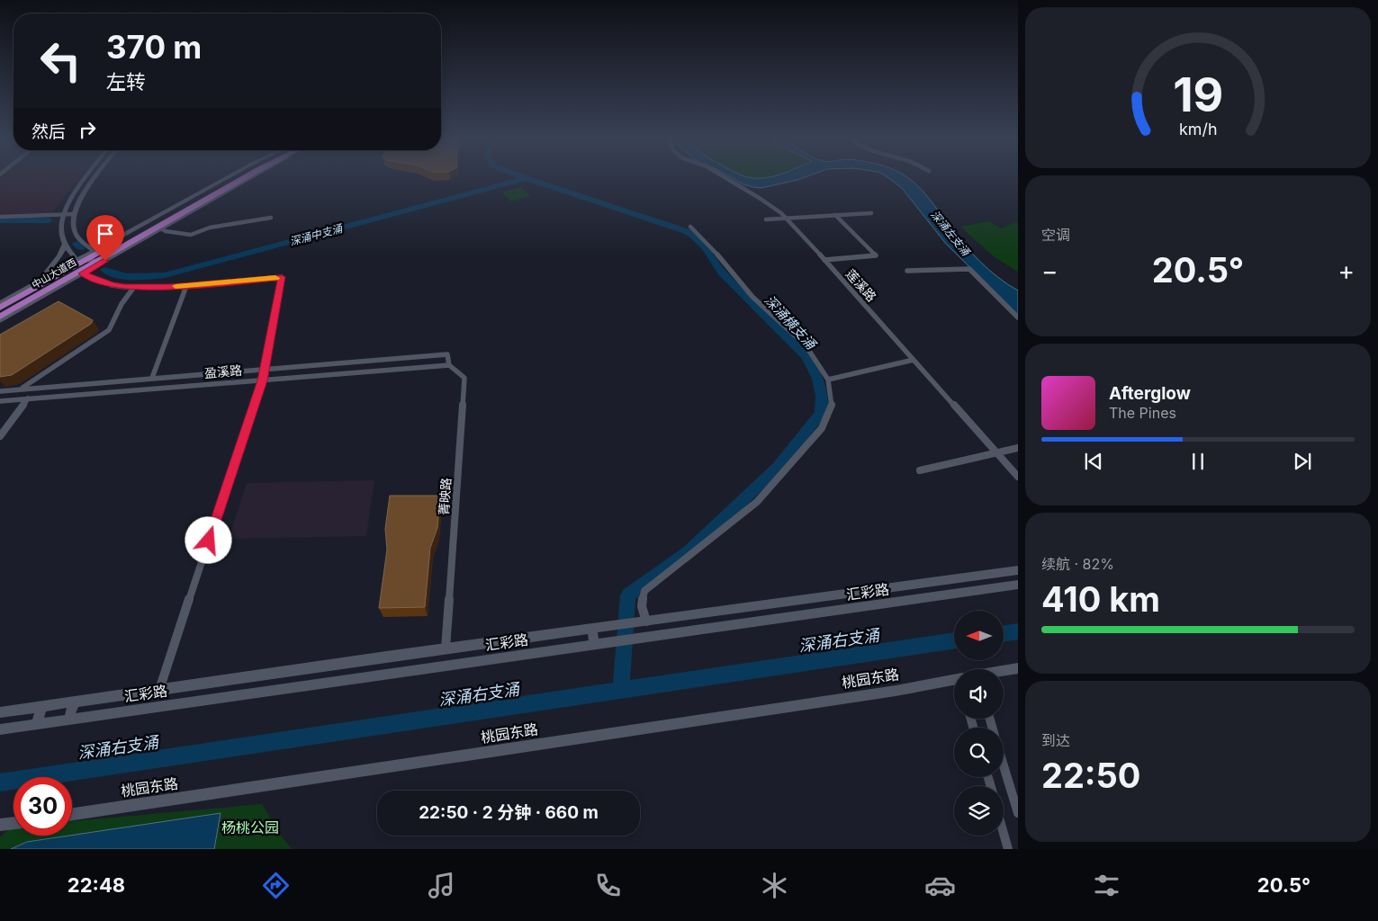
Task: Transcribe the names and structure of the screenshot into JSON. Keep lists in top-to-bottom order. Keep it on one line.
{"streets":{"highway":["中山大道西"],"main road":["汇彩路","桃园东路"],"street":["莲溪路","盈溪路","菁映路"]},"crossings":[["盈溪路","菁映路"],["菁映路","汇彩路"]],"water":["深涌左支涌","深涌中支涌","深涌横支涌","深涌右支涌"],"parks":["杨桃公园"],"north":"left","page":{"turn":["370 m","左转"],"then":"然后","tile":["空调",["续航 · 82%","410 km"],["到达","22:50"]],"heat":["−","20.5°","+"],"song":["Afterglow","The Pines"],"limit":"30","trip":"22:50 · 2 分钟 · 660 m","tabs":["22:48","20.5°"],"gauge":["19","km/h"]}}
